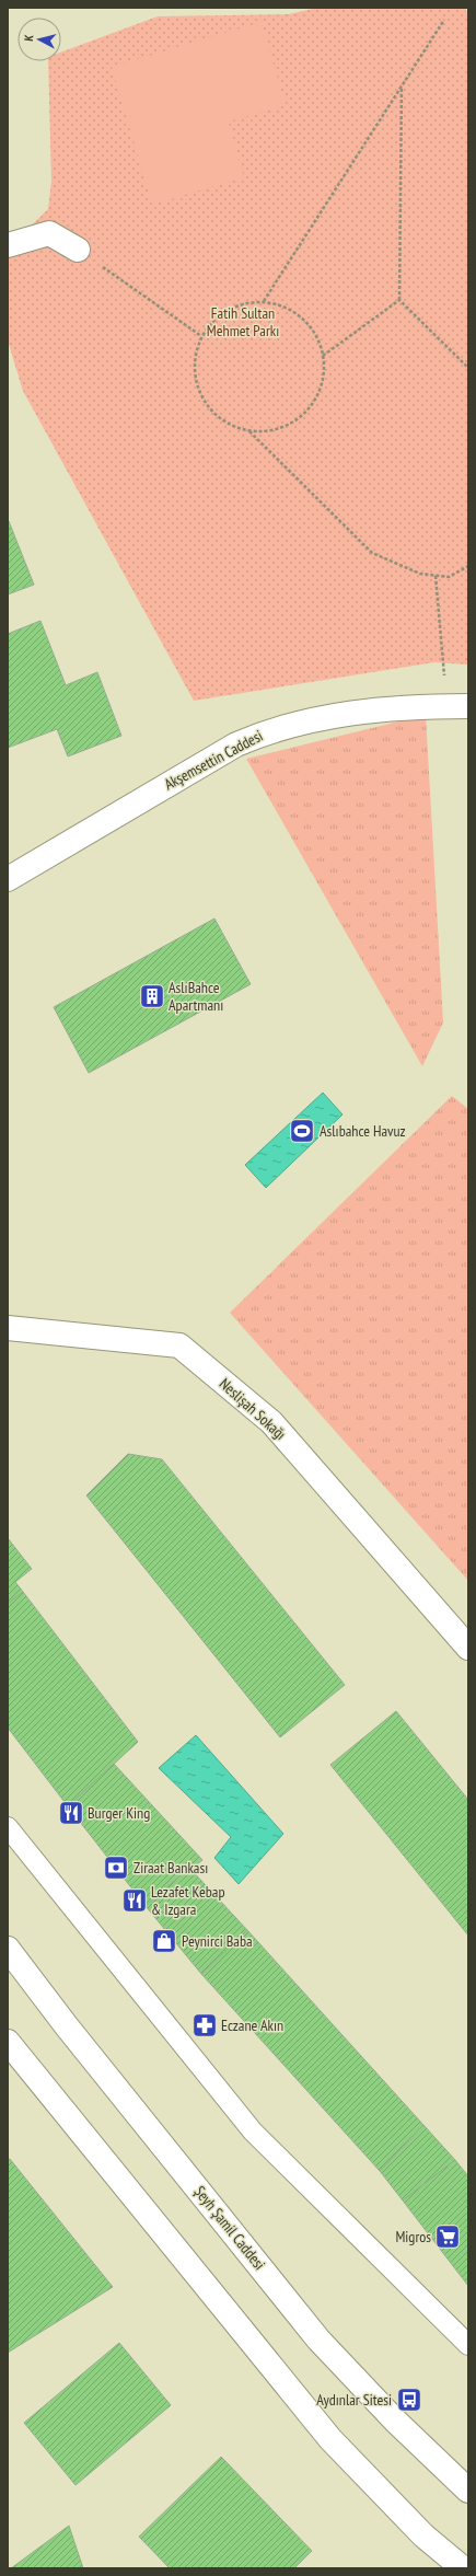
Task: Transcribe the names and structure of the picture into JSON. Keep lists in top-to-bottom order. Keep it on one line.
{"streets":{"street":["Akşemsettin Caddesi","Neslişah Sokağı","Şeyh Şamil Caddesi"]},"parks":["Fatih Sultan Mehmet Parkı"],"places":{"building":["AslıBahce Apartmanı"],"sports":["Aslıbahce Havuz"],"restaurant":["Burger King","Lezafet Kebap & Izgara"],"bank":["Ziraat Bankası"],"shop":["Peynirci Baba"],"pharmacy":["Eczane Akın"],"supermarket":["Migros"],"bus stop":["Aydınlar Sitesi"]},"north":"left"}
